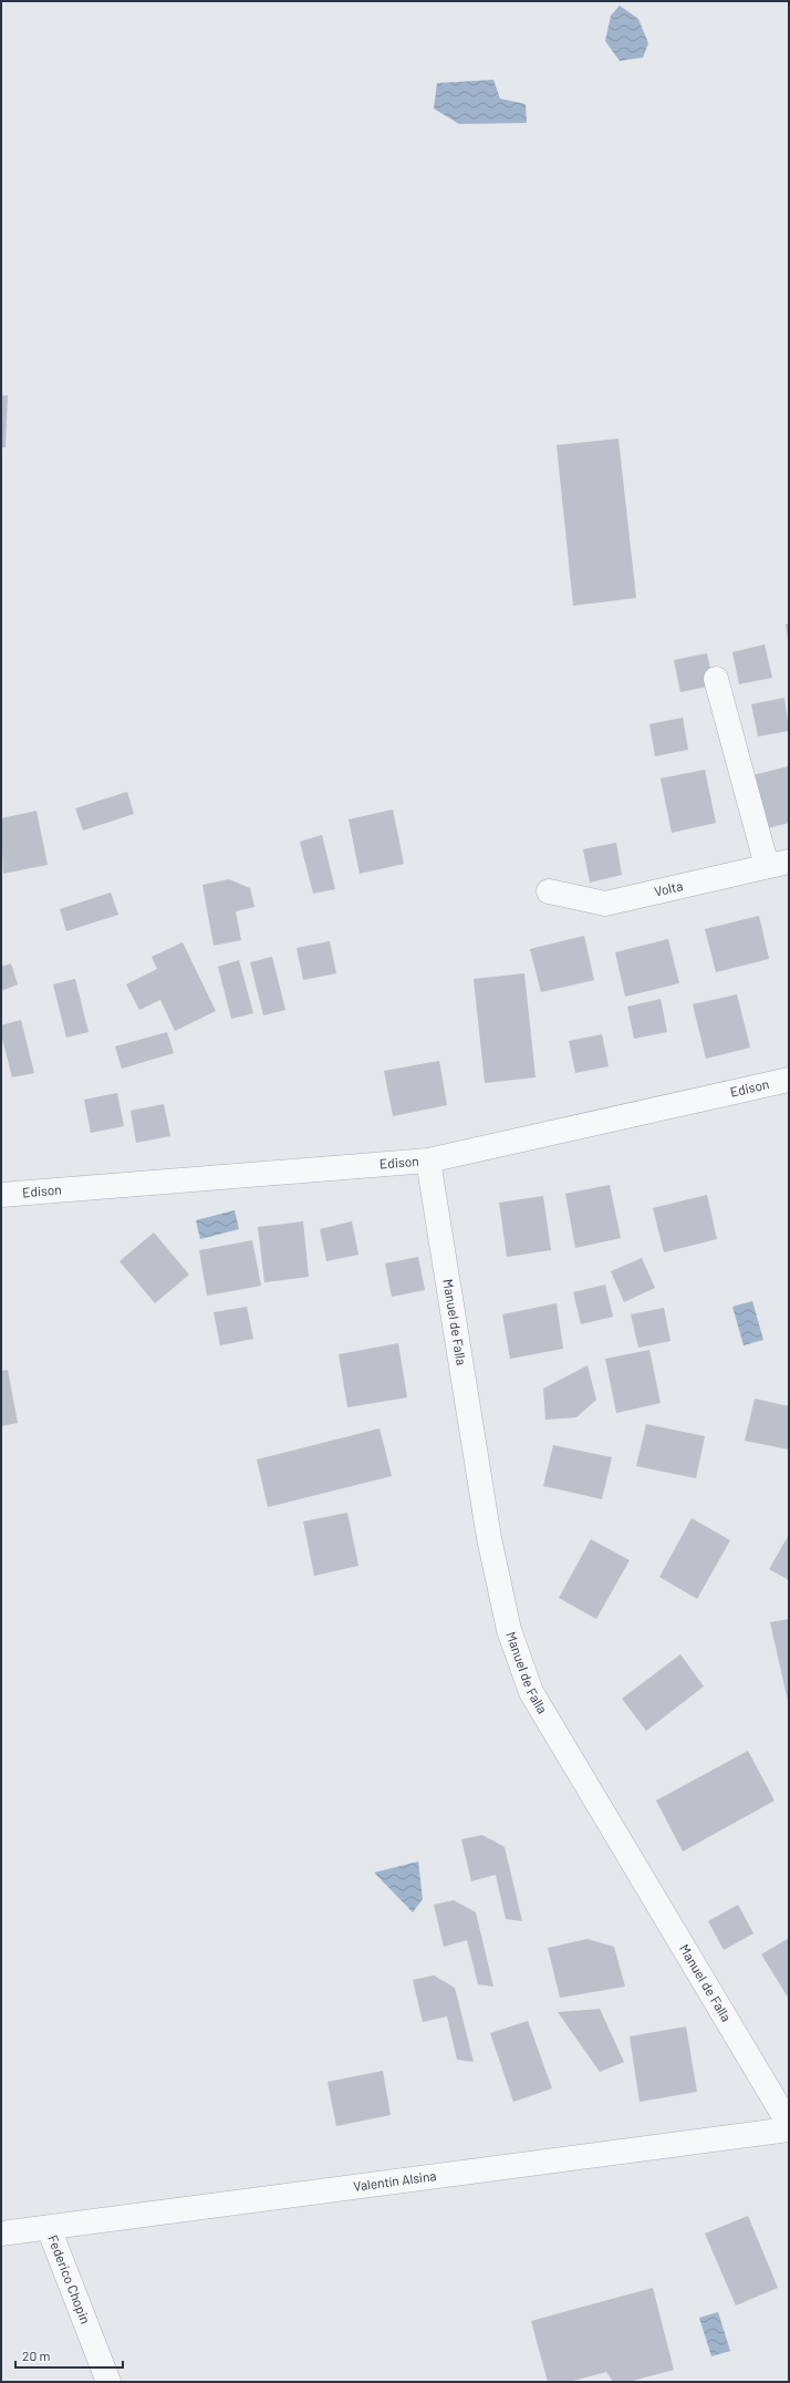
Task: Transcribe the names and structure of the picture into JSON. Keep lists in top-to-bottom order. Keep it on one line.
{"streets":{"street":["Volta","Edison","Manuel de Falla","Valentín Alsina","Federico Chopin"]},"crossings":[["Edison","Manuel de Falla"],["Valentín Alsina","Federico Chopin"]],"scale_bar":"20 m"}
